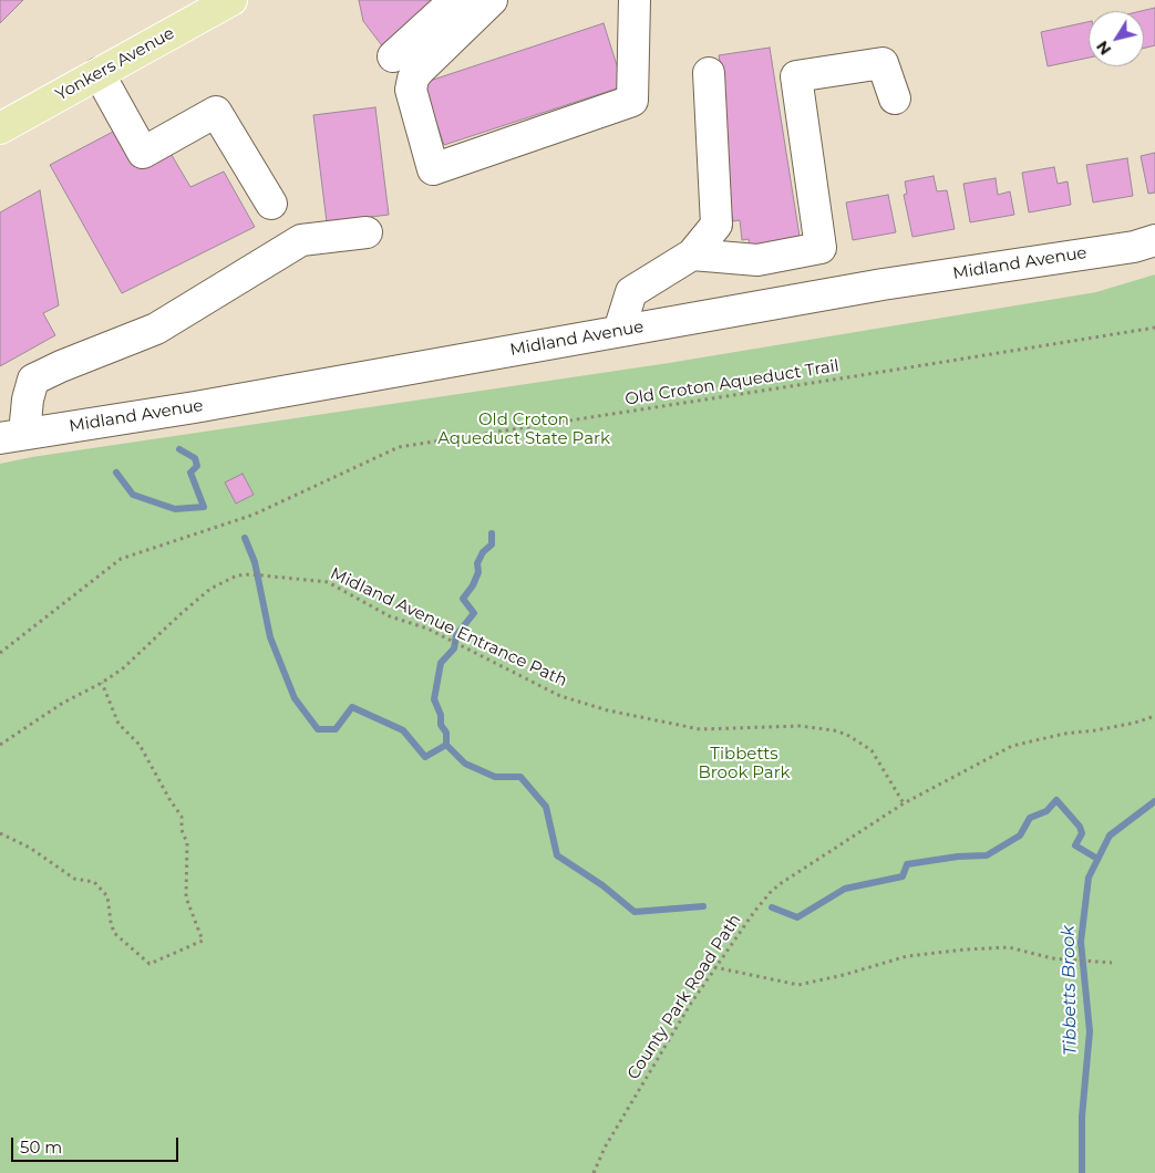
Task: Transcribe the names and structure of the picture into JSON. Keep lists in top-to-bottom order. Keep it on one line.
{"streets":{"main road":["Yonkers Avenue"],"street":["Midland Avenue"],"path":["Old Croton Aqueduct Trail","Midland Avenue Entrance Path","County Park Road Path"]},"crossings":[["Midland Avenue Entrance Path","County Park Road Path"]],"water":["Tibbetts Brook"],"parks":["Old Croton Aqueduct State Park","Tibbetts Brook Park"],"scale_bar":"50 m","north":"bottom left"}
